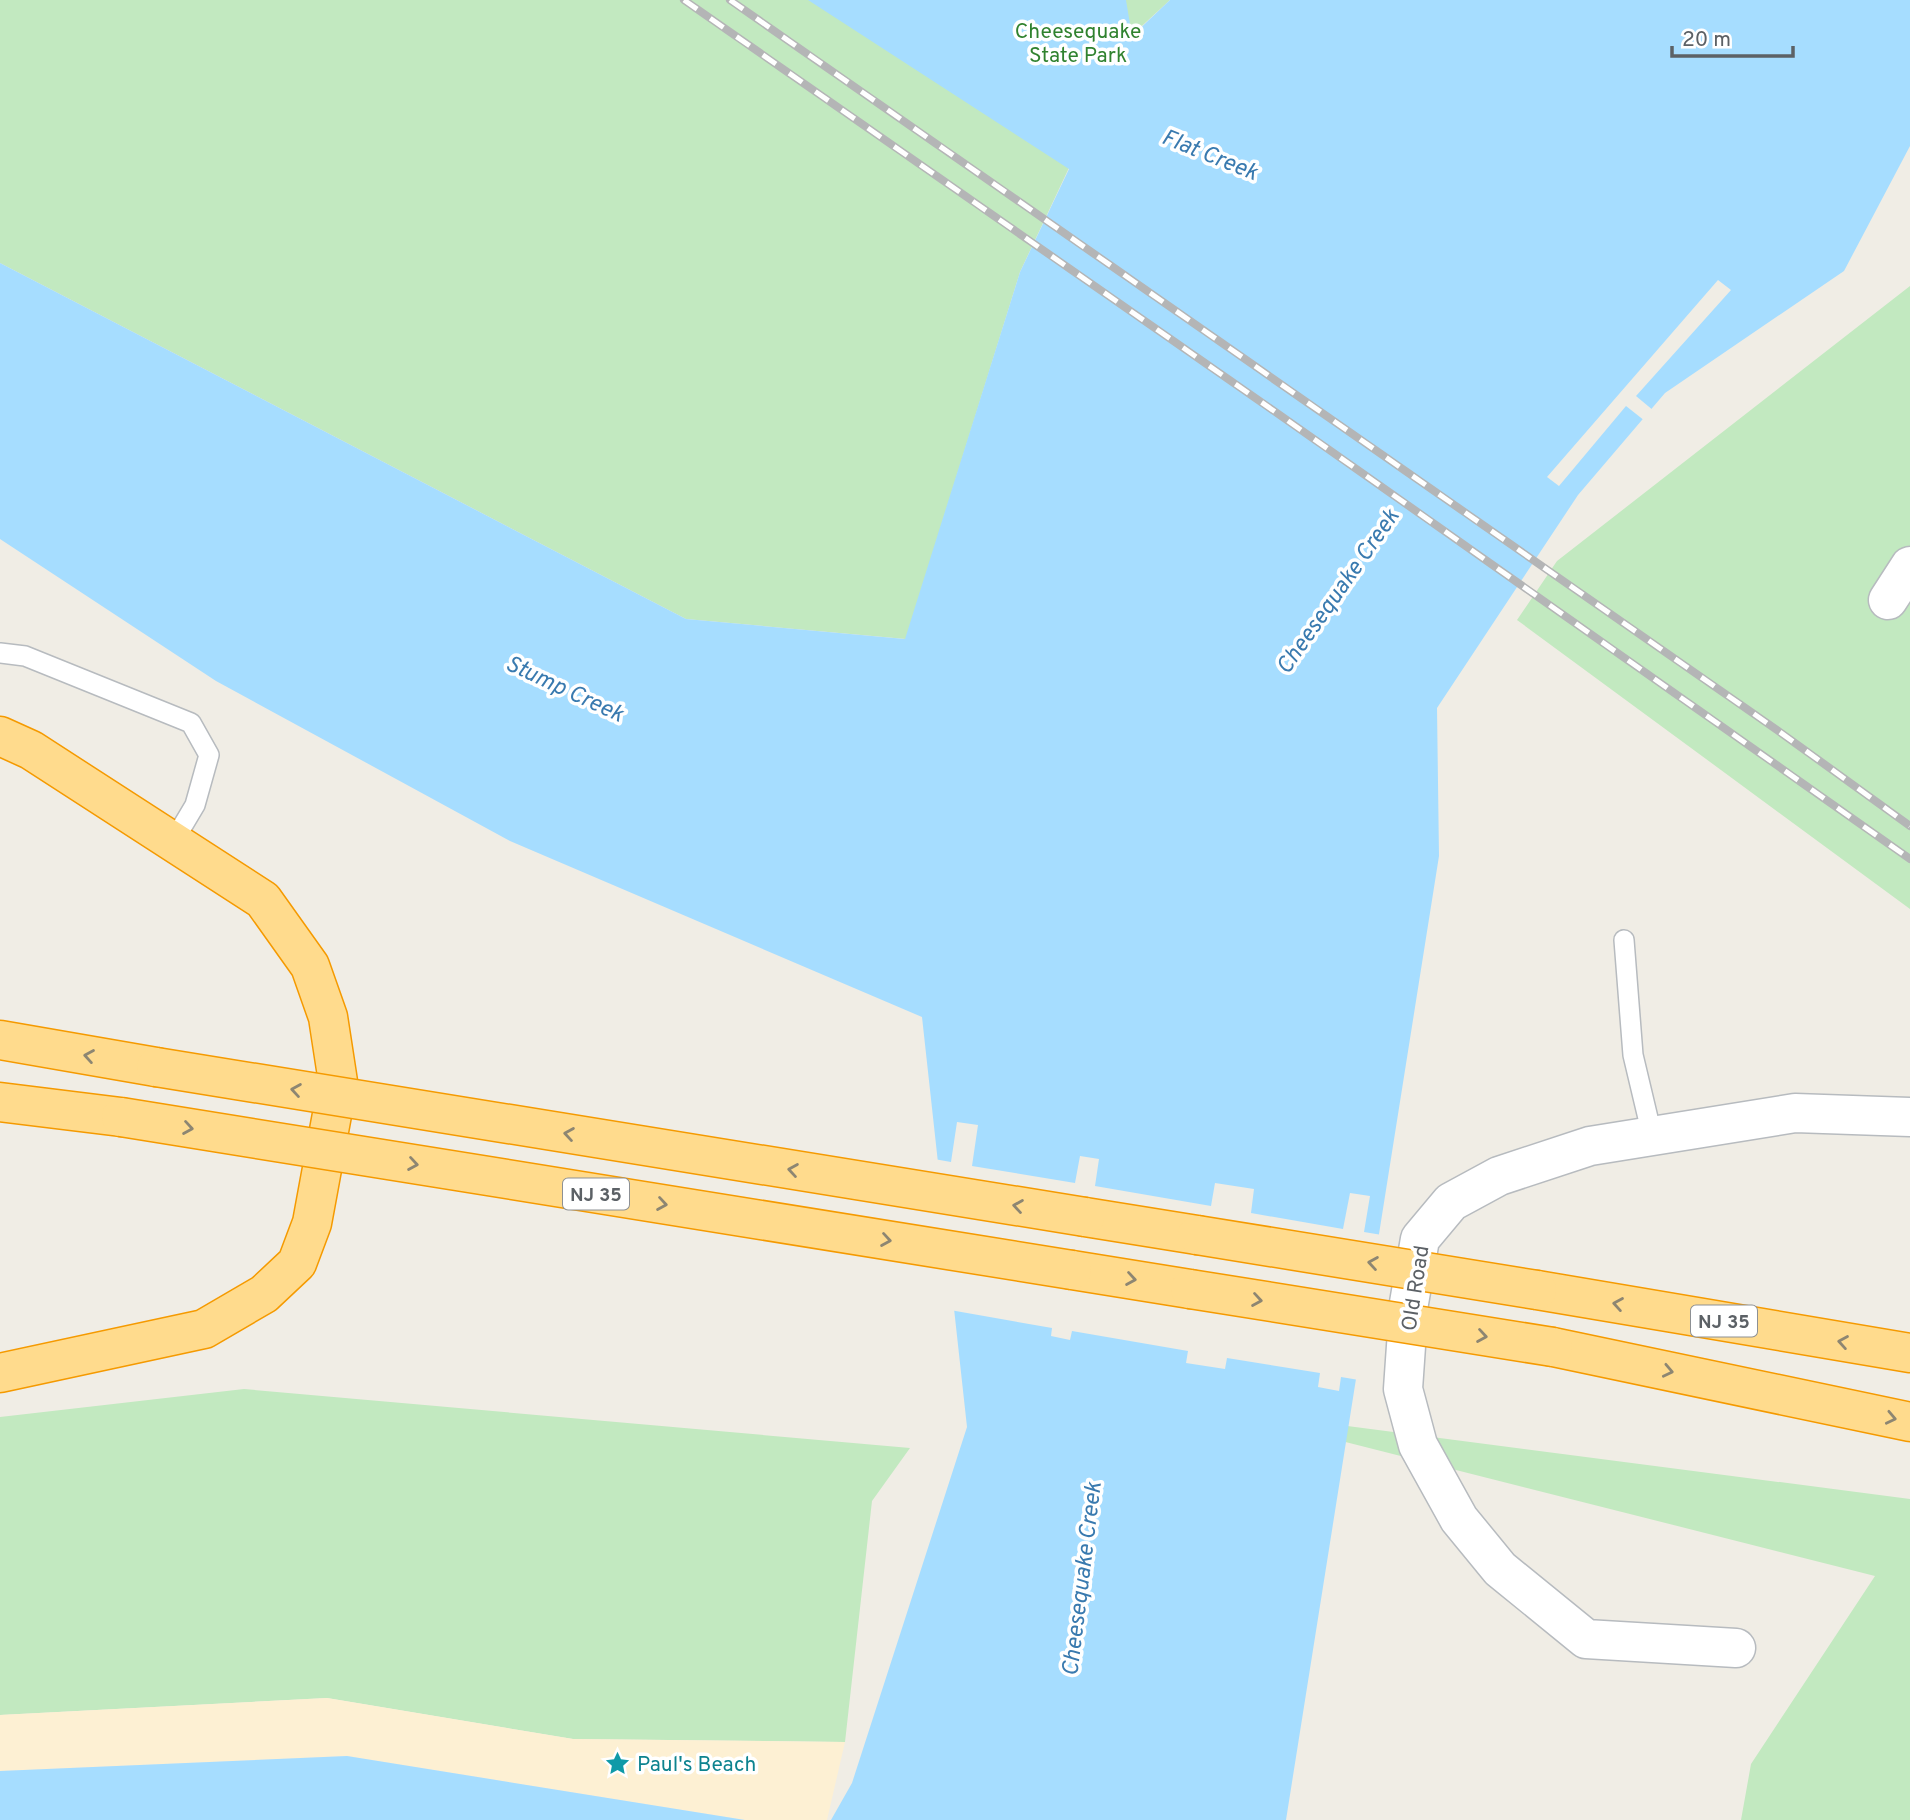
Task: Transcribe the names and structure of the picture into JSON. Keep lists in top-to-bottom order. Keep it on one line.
{"streets":{"highway":["NJ 35"],"street":["Old Road"]},"water":["Flat Creek","Cheesequake Creek","Stump Creek"],"parks":["Cheesequake State Park"],"places":{"place":["Paul's Beach"]},"scale_bar":"20 m"}
